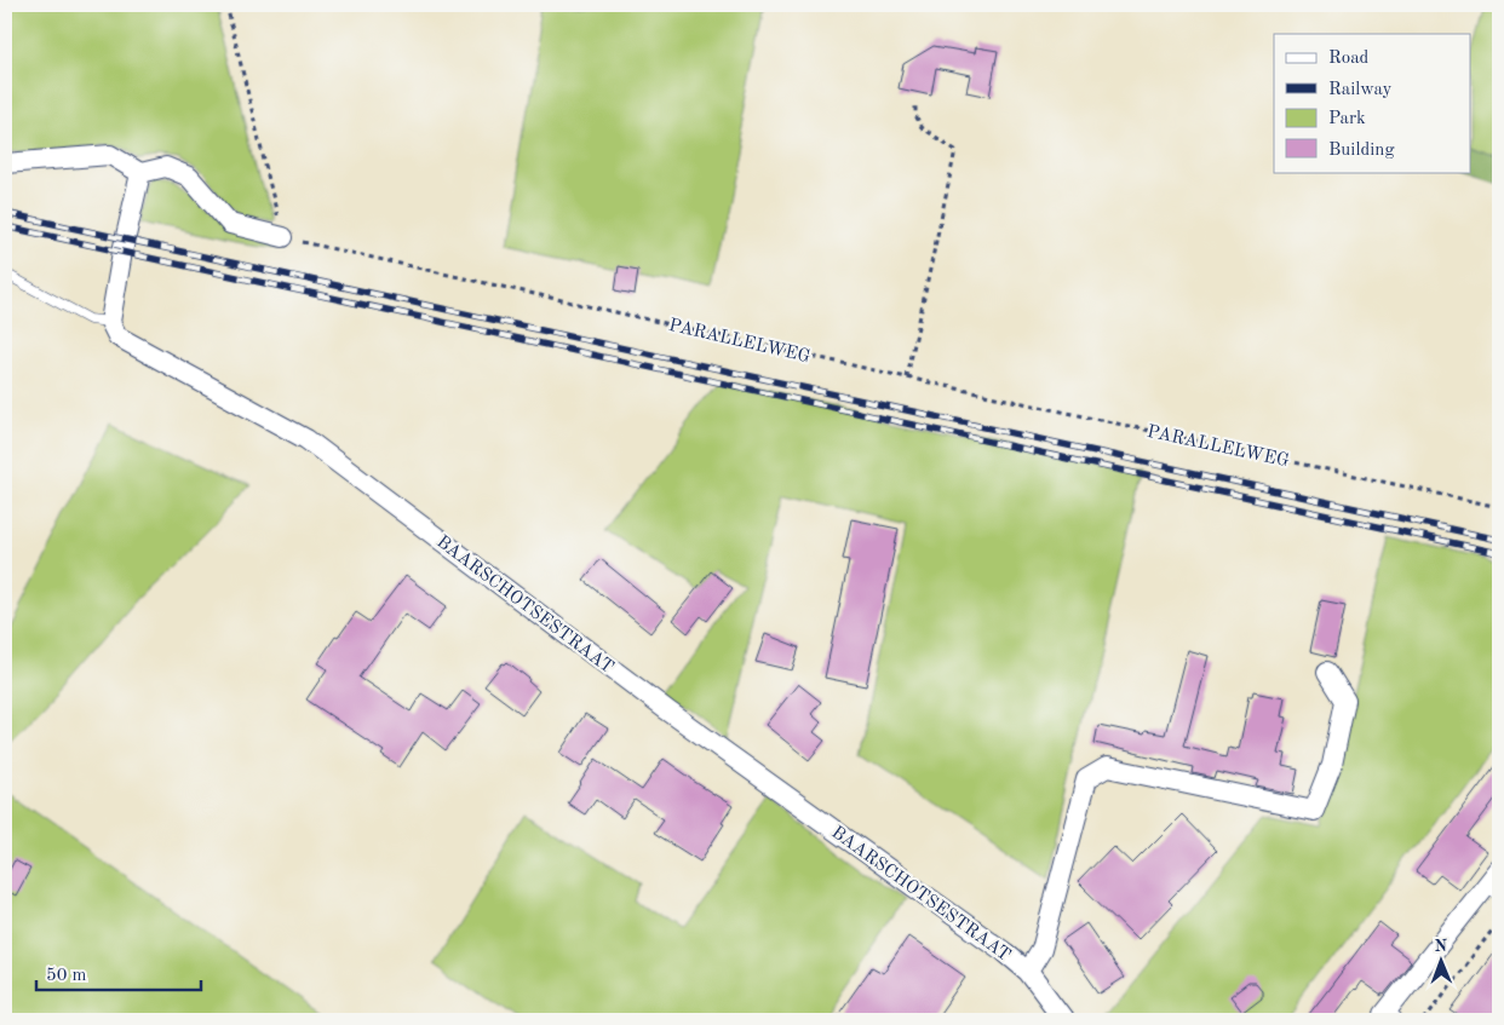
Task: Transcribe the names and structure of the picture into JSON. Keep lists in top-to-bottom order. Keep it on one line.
{"streets":{"street":["BAARSCHOTSESTRAAT"],"path":["PARALLELWEG"]},"legend":["Road","Railway","Park","Building"],"scale_bar":"50 m","north":"top"}
